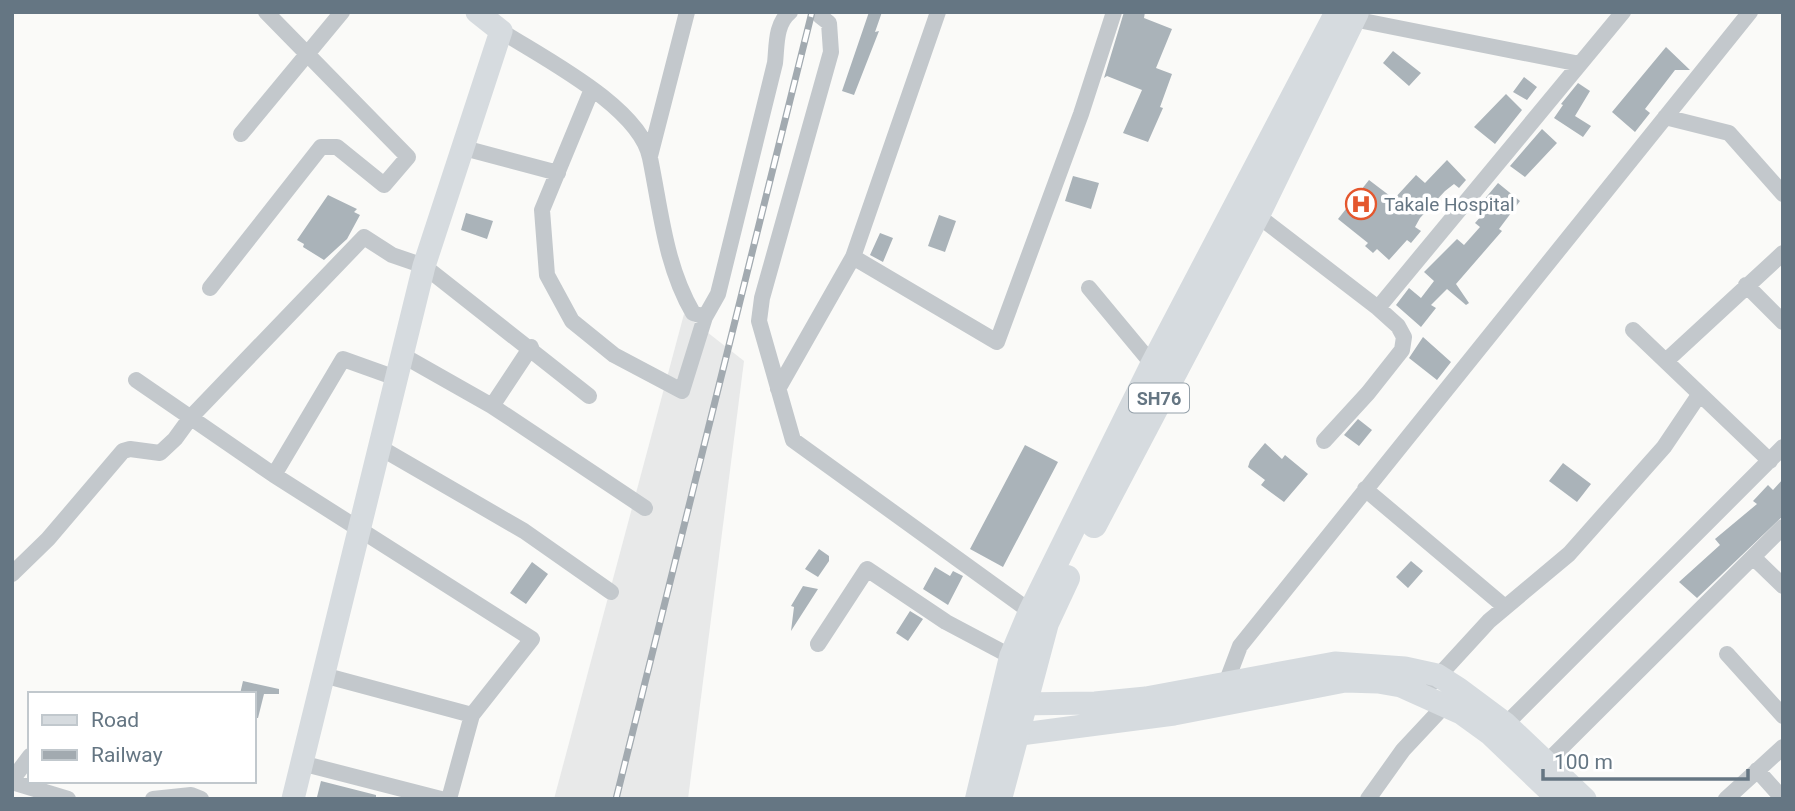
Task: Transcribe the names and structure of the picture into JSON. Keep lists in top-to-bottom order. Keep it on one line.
{"streets":{"main road":["SH76"]},"places":{"hospital":["Takale Hospital"]},"legend":["Road","Railway"],"scale_bar":"100 m"}
